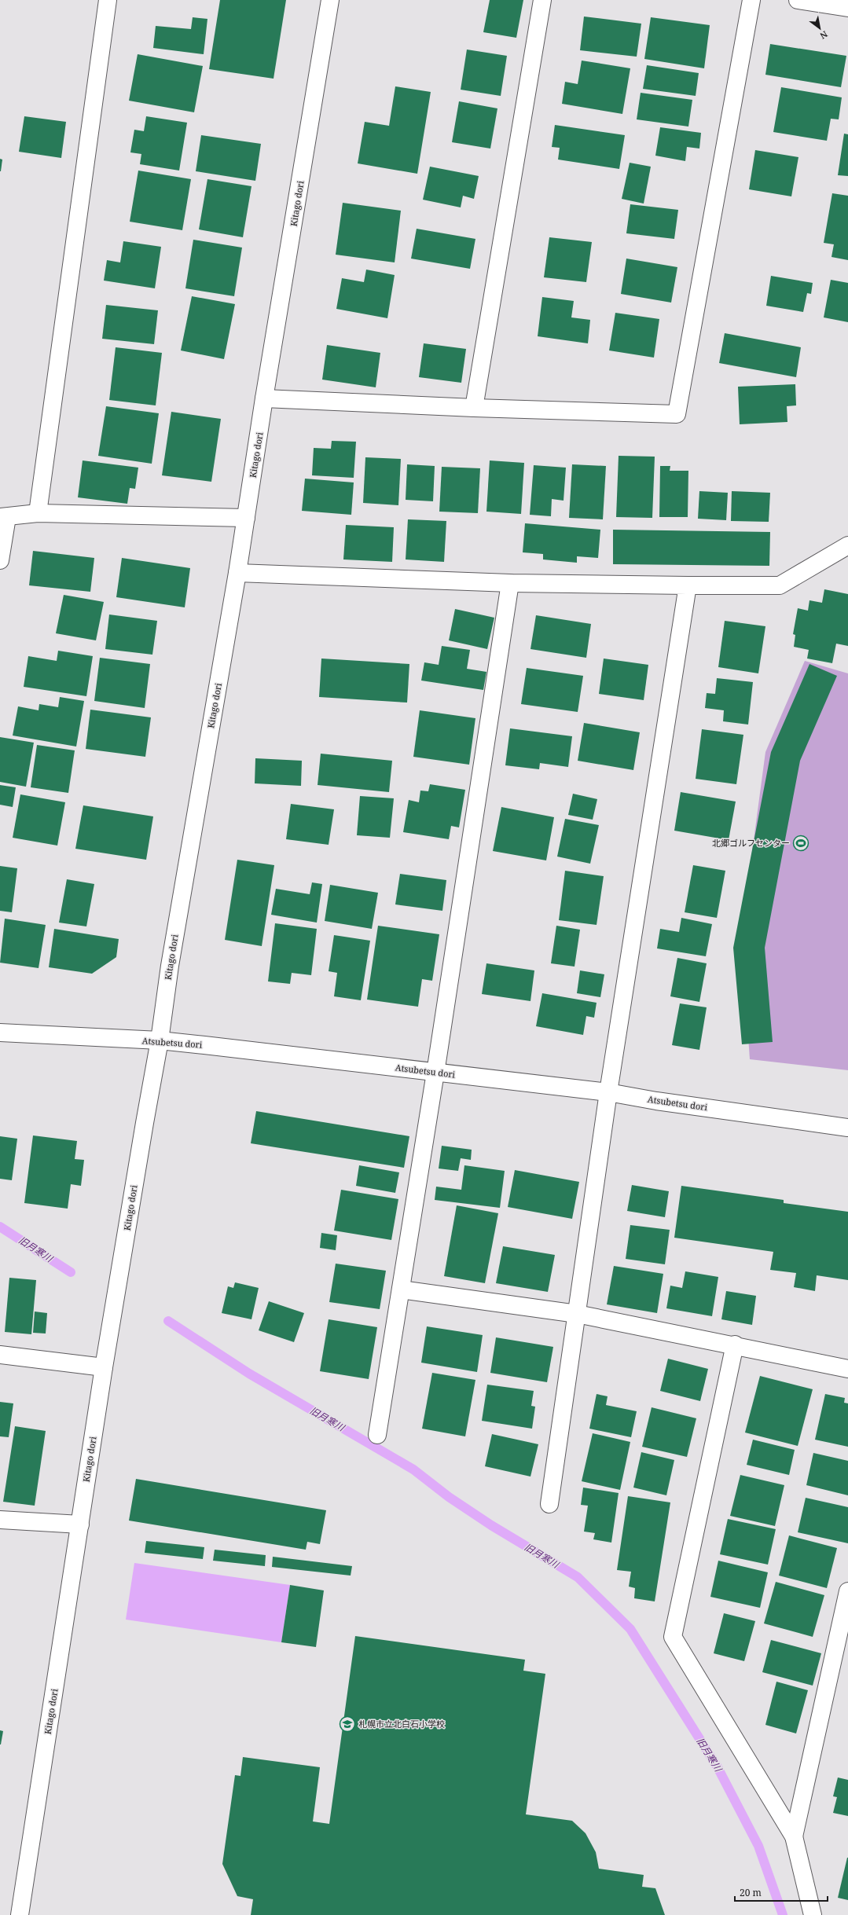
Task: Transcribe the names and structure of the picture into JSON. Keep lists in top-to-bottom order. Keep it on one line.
{"streets":{"street":["Kitago dori","Atsubetsu dori"]},"crossings":[["Kitago dori","Atsubetsu dori"]],"water":["旧月寒川"],"places":{"sports":["北郷ゴルフセンター"],"school or university":["札幌市立北白石小学校"]},"scale_bar":"20 m","north":"bottom right"}
